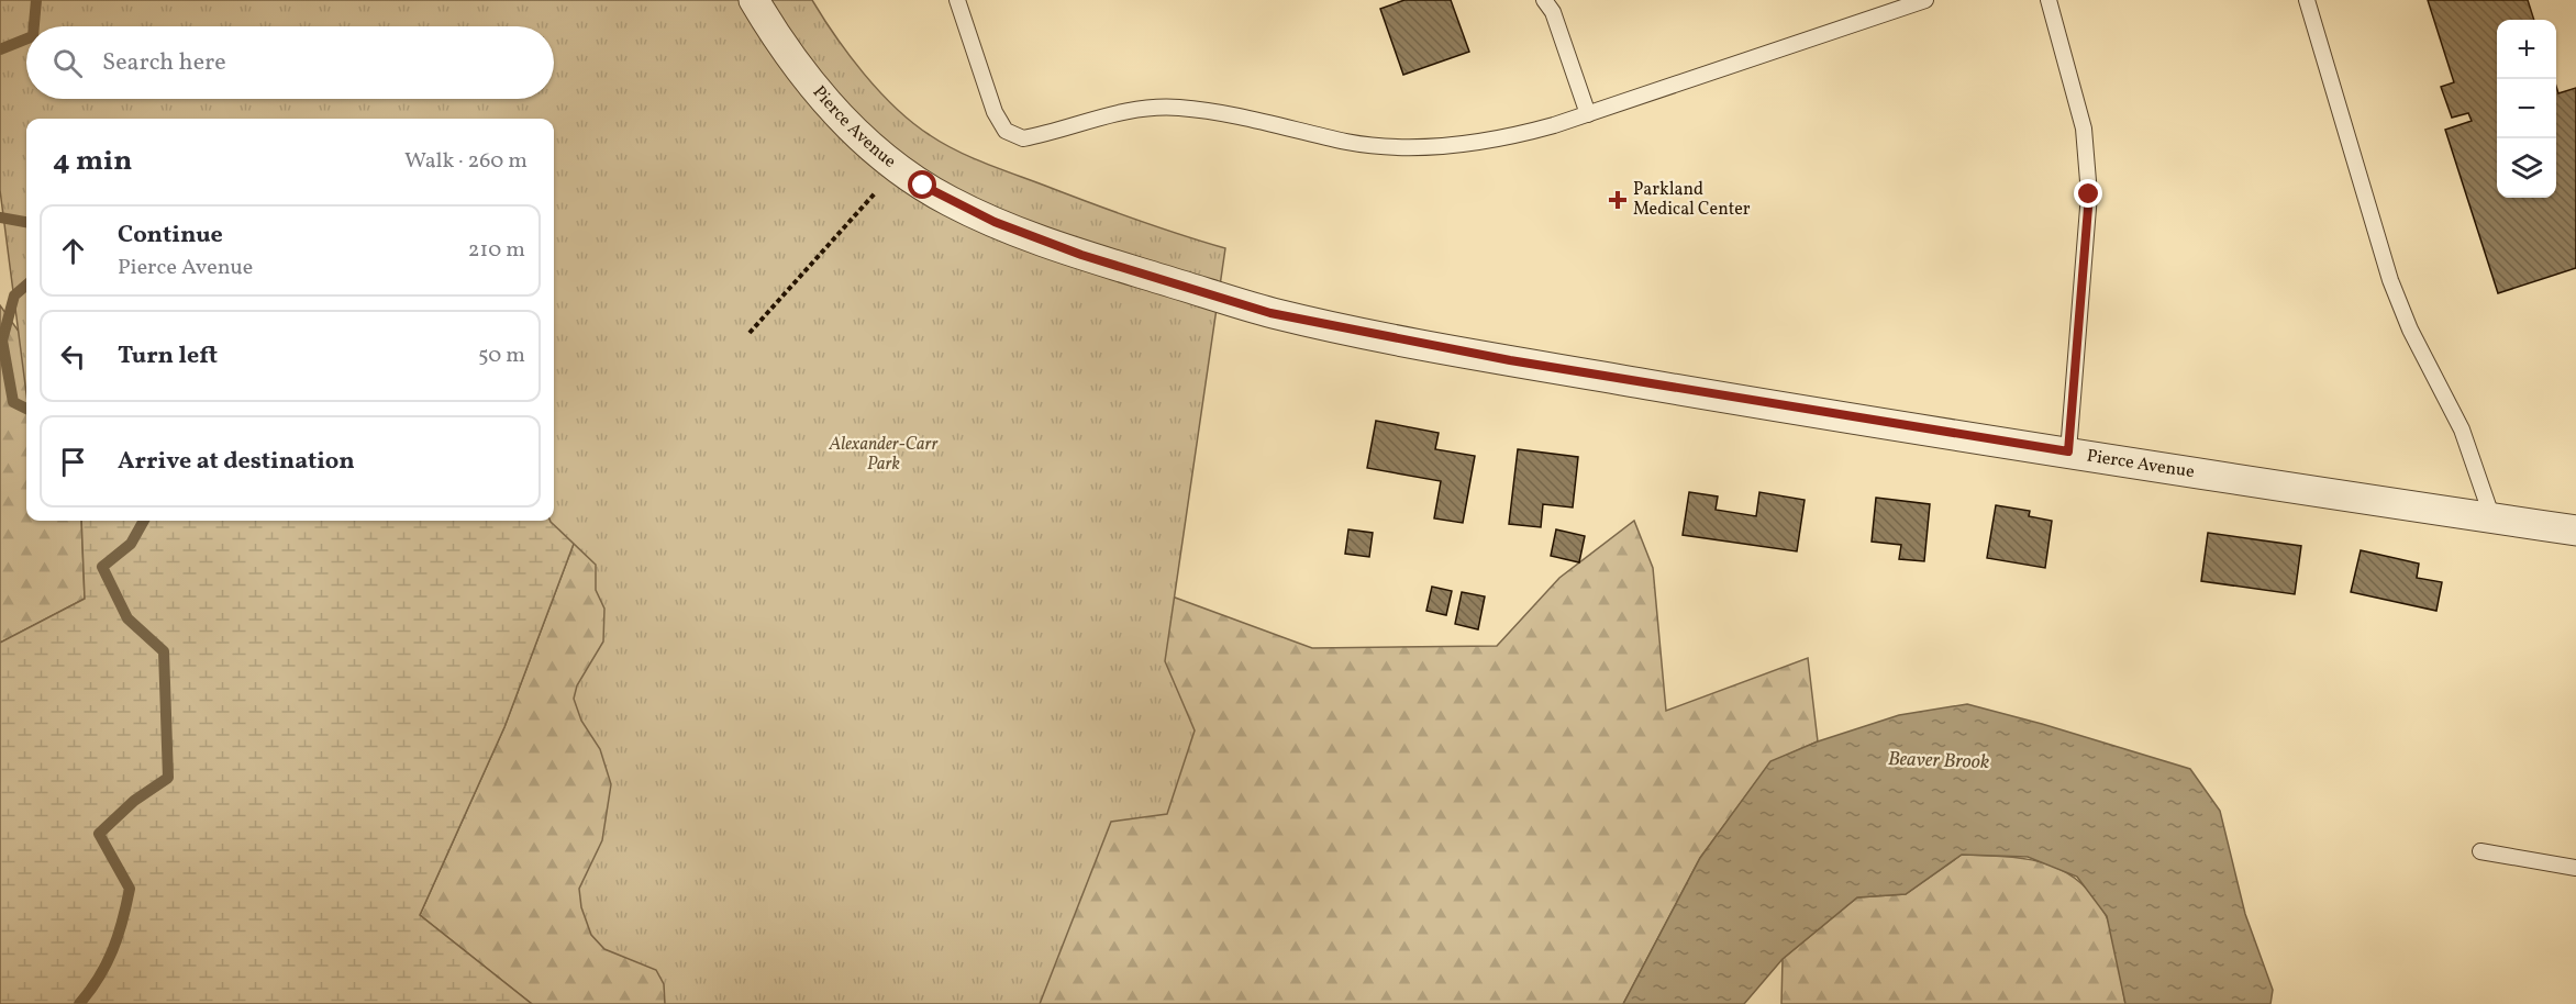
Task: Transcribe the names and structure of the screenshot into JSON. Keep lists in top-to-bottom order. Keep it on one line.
{"streets":{"street":["Pierce Avenue"]},"water":["Beaver Brook"],"parks":["Alexander-Carr Park"],"places":{"health":["Parkland Medical Center"]},"page":{"map_buttons":["+","−"],"search":"Search here","heading":["4 min","Walk · 260 m"],"list":[["Continue","Pierce Avenue","210 m"],["Turn left","50 m"],"Arrive at destination"]}}
